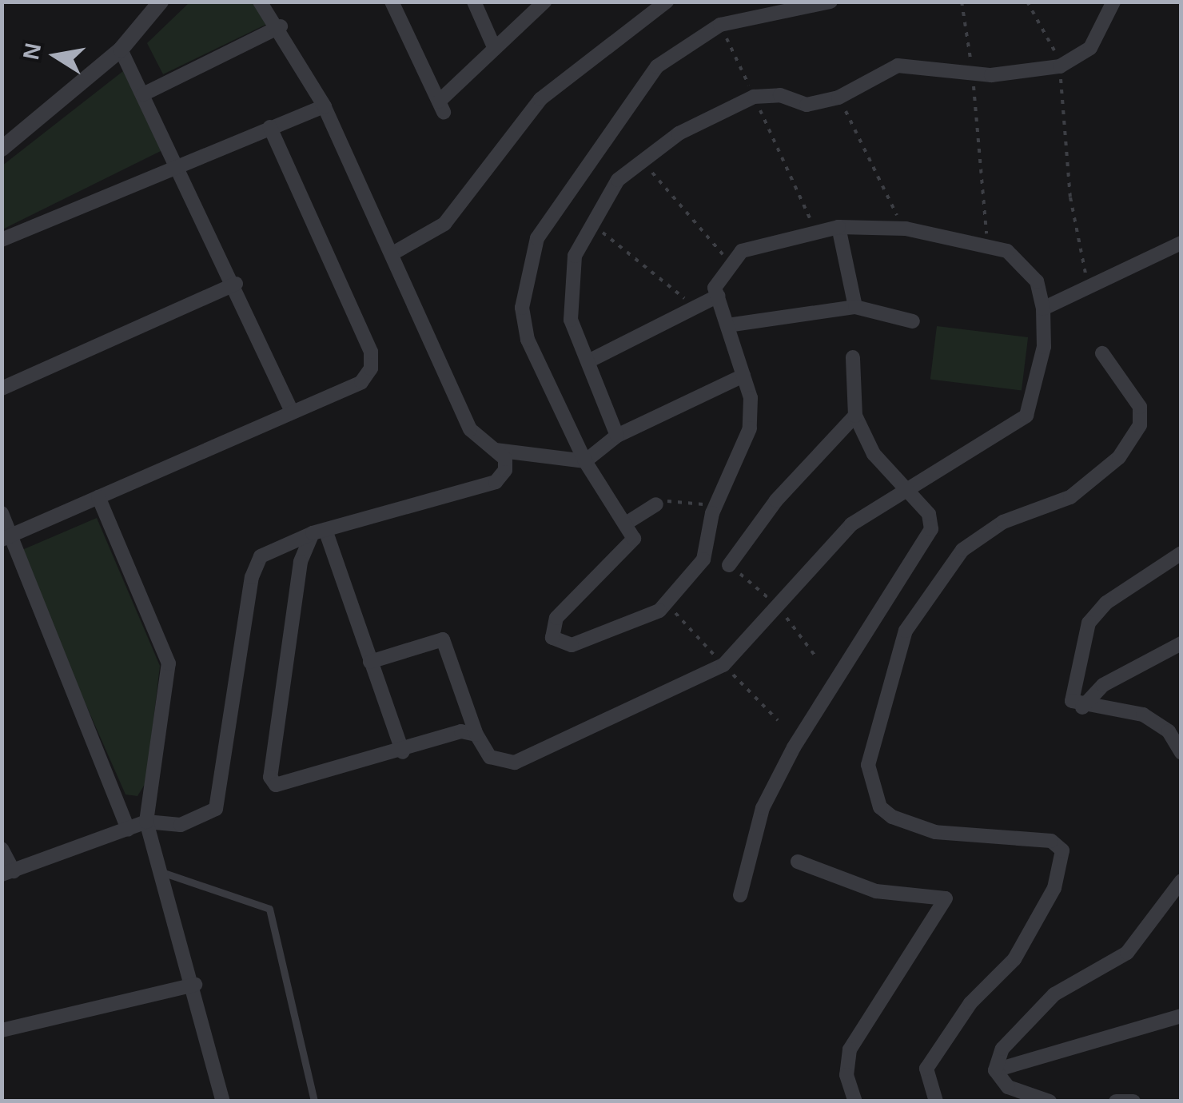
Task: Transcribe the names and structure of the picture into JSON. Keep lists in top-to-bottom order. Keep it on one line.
{"north":"left"}
